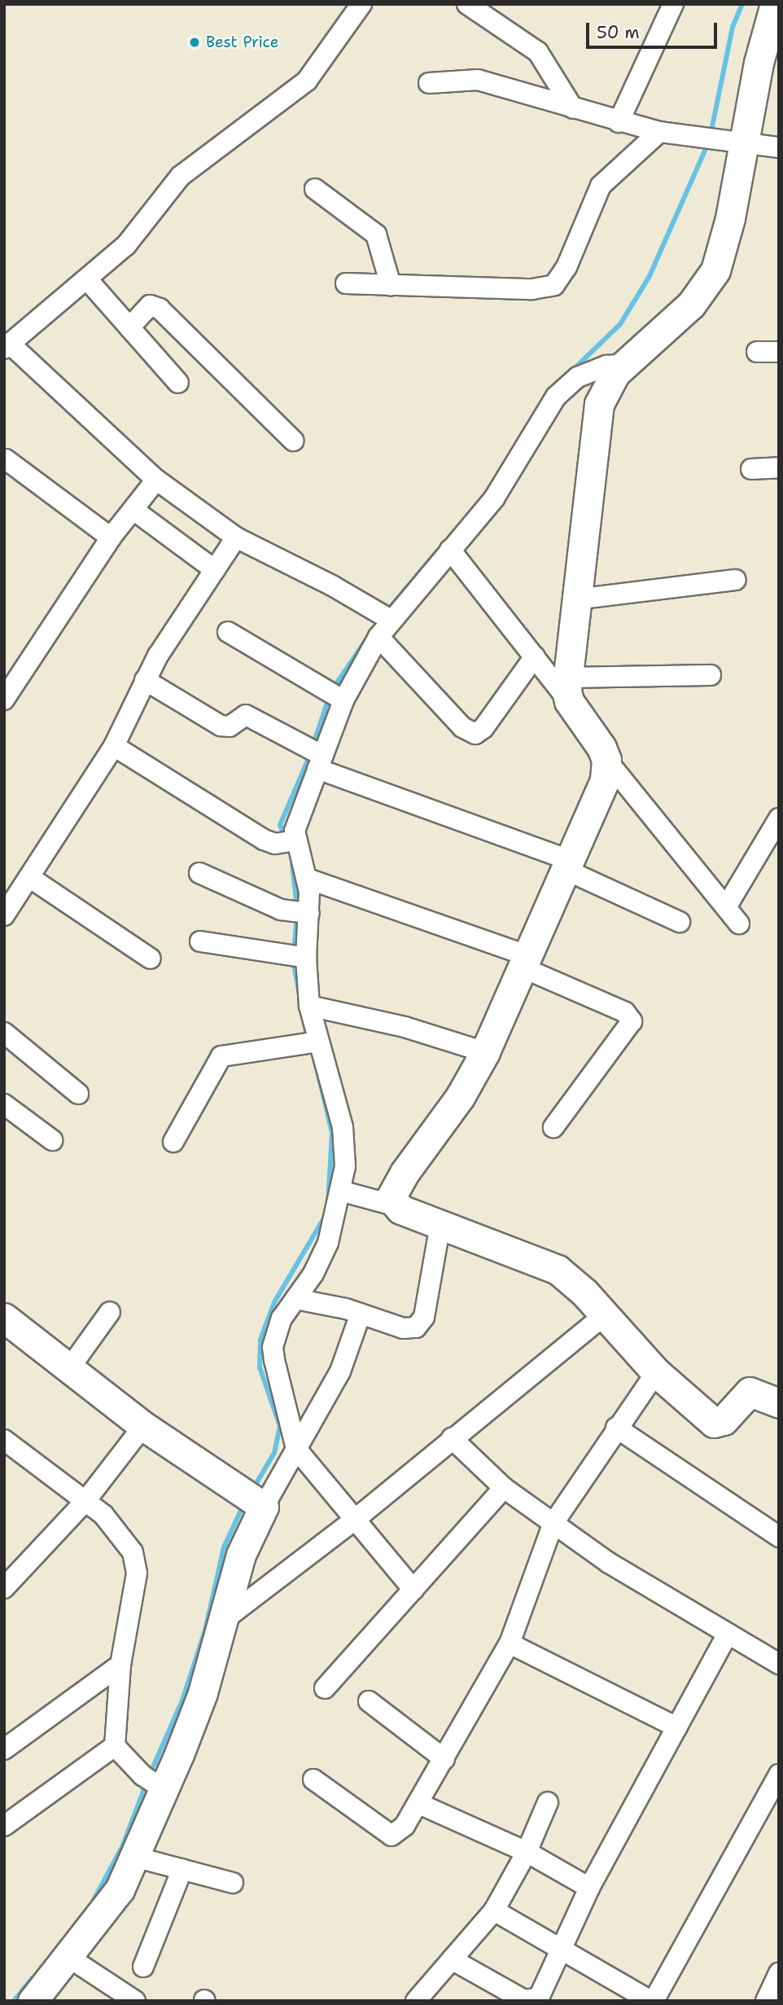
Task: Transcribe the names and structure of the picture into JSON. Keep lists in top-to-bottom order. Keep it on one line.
{"places":["Best Price"],"scale_bar":"50 m"}
